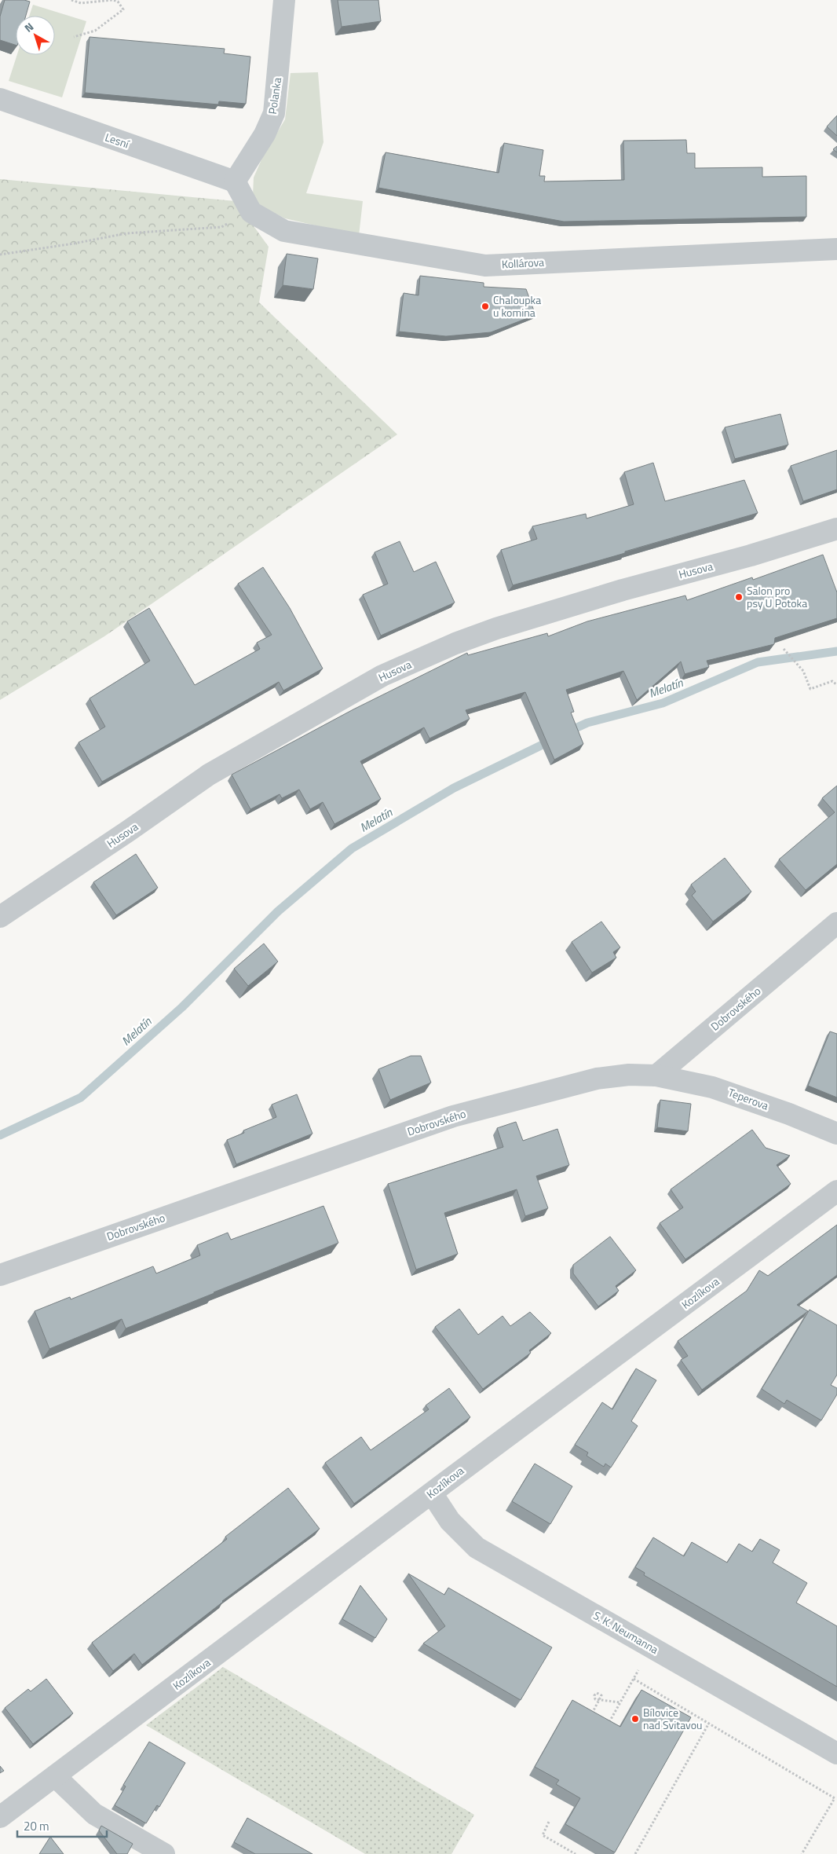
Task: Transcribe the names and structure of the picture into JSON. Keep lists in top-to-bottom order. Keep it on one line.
{"streets":{"street":["Polanka","Lesní","Kollárova","Husova","Dobrovského","Teperova","Kozlíkova","S. K. Neumanna"]},"crossings":[["Polanka","Lesní"],["Dobrovského","Teperova"],["Kozlíkova","S. K. Neumanna"]],"water":["Melatín"],"places":["Chaloupka u komina","Salon pro psy U Potoka","Bílovice nad Svitavou"],"scale_bar":"20 m","north":"top left"}
